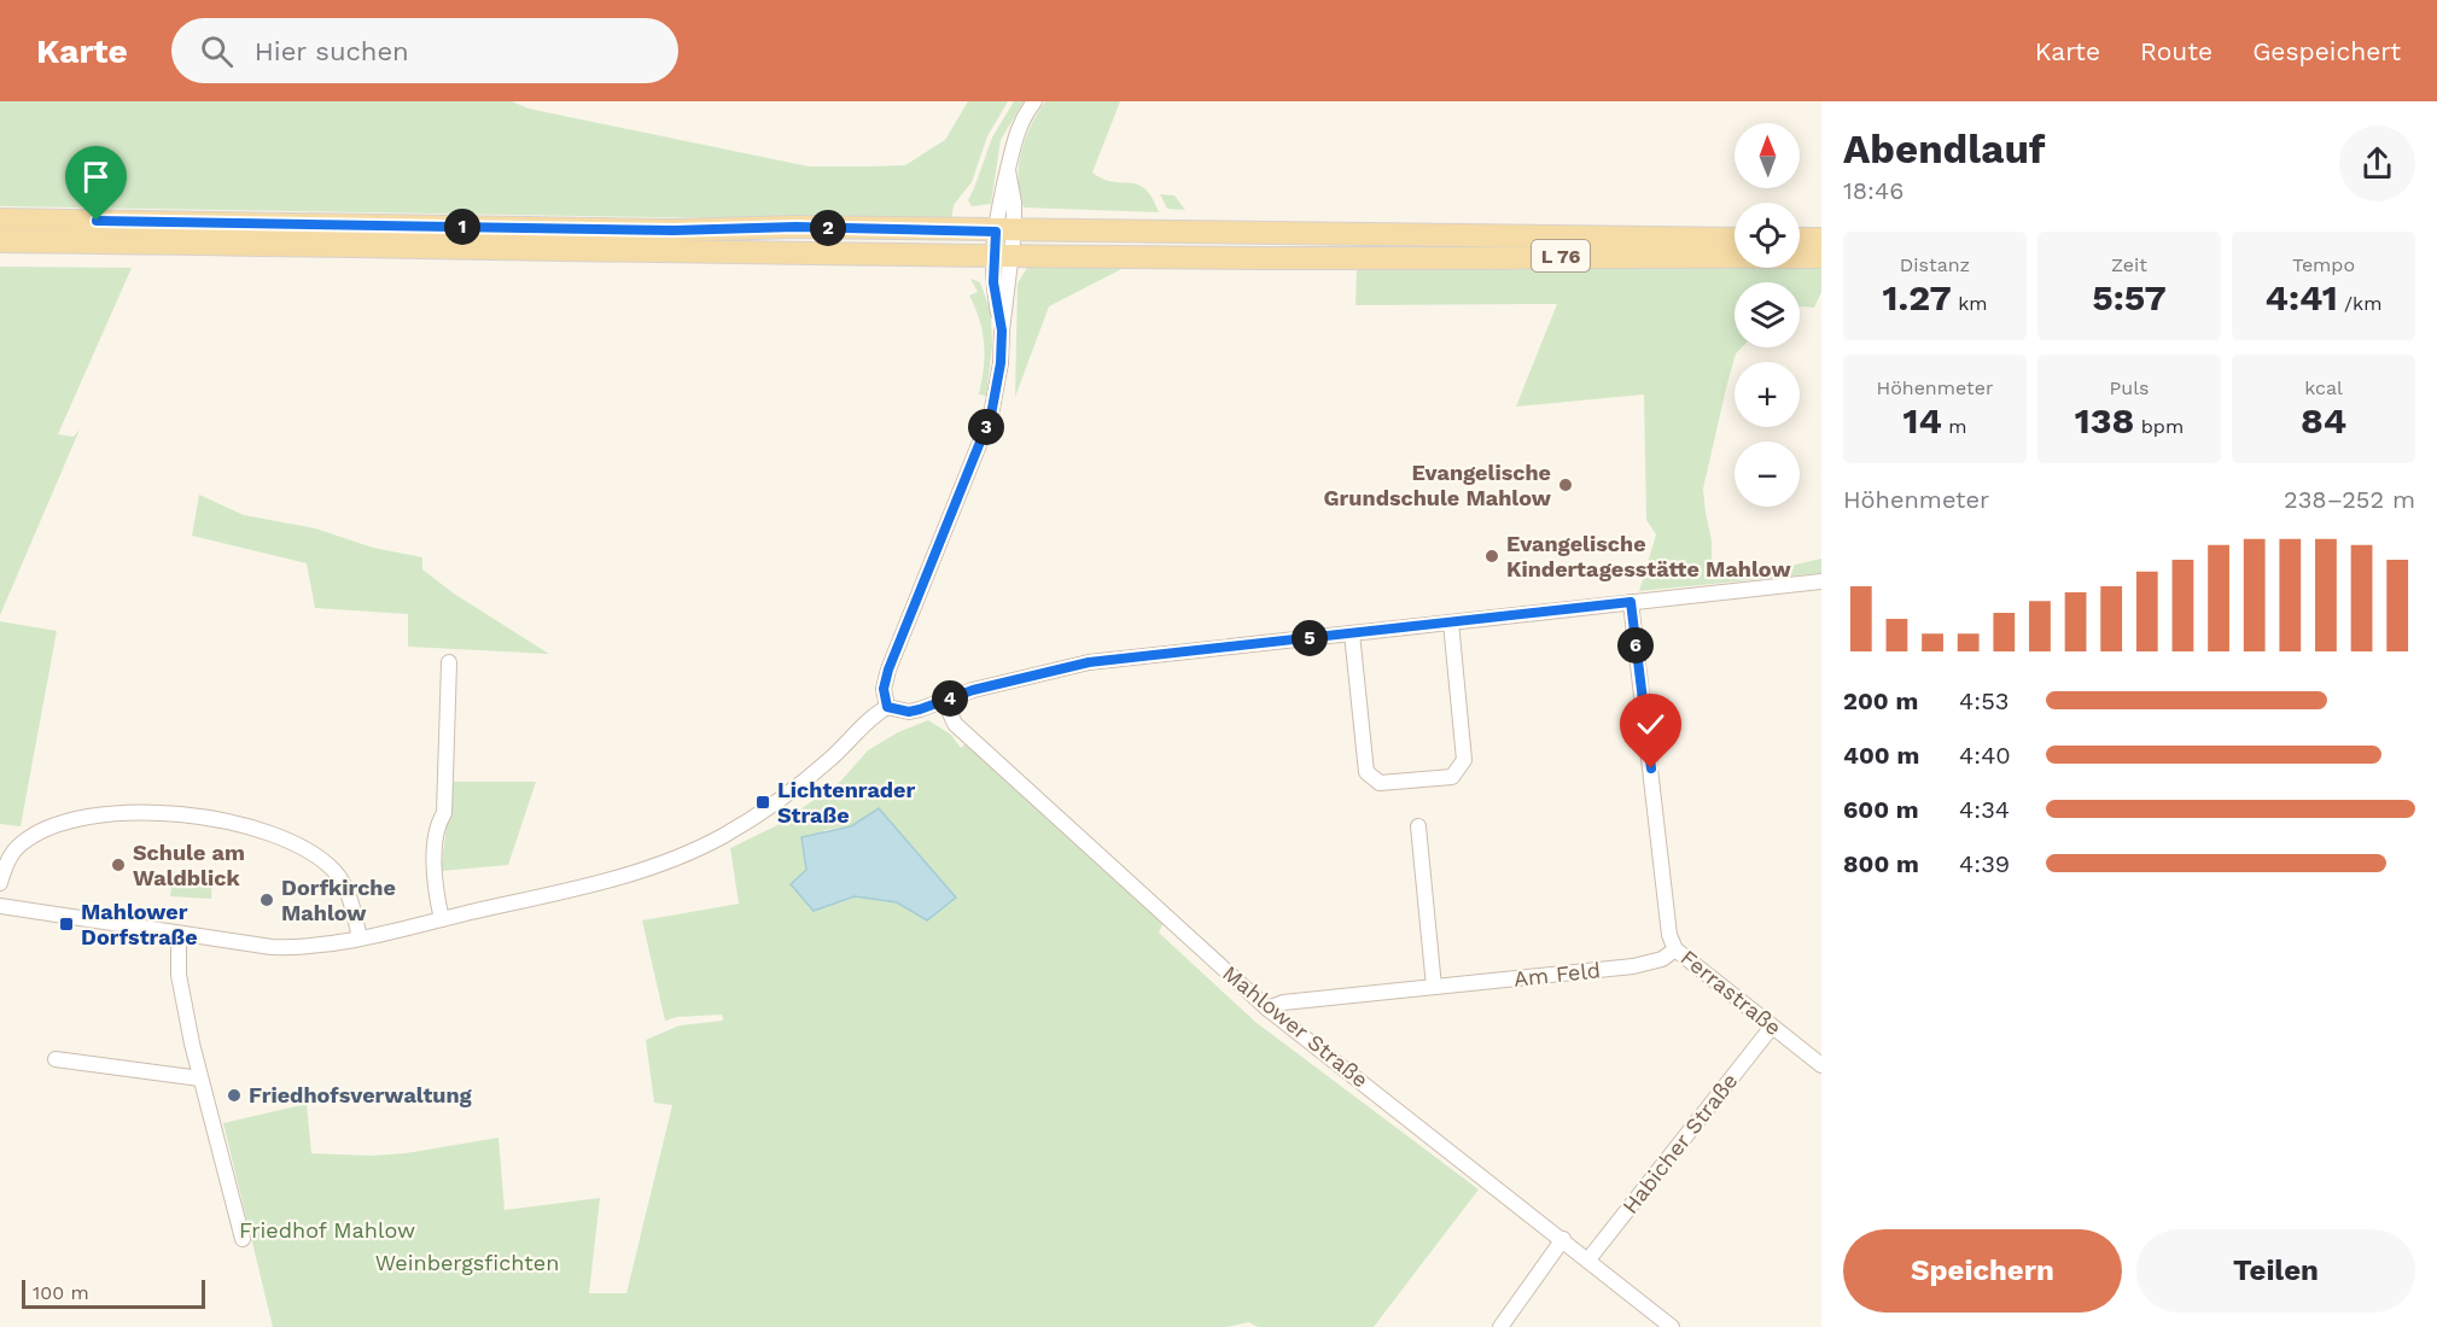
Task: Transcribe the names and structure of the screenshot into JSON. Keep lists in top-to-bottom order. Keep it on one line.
{"streets":{"main road":["L 76"],"street":["Am Feld","Ferrastraße","Mahlower Straße","Habicher Straße"]},"crossings":[["Am Feld","Ferrastraße"],["Am Feld","Mahlower Straße"],["Ferrastraße","Habicher Straße"],["Mahlower Straße","Habicher Straße"]],"parks":["Friedhof Mahlow","Weinbergsfichten"],"places":{"other":["Evangelische Grundschule Mahlow","Evangelische Kindertagesstätte Mahlow","Schule am Waldblick","Dorfkirche Mahlow","Friedhofsverwaltung"],"transit":["Lichtenrader Straße","Mahlower Dorfstraße"]},"scale_bar":"100 m","north":"top","page":{"header":"Karte","search":"Hier suchen","nav":["Karte","Route","Gespeichert"],"heading":["Abendlauf","18:46"],"map_buttons":["+","−"],"pins":["1","2","3","5","6","4"],"stats":[["Distanz","1.27 km"],["Zeit","5:57"],["Tempo","4:41 /km"],["Höhenmeter","14 m"],["Puls","138 bpm"],["kcal","84"]],"chart":["Höhenmeter","238–252 m"],"list":[{"name":"200 m","note":"4:53"},{"name":"400 m","note":"4:40"},{"name":"600 m","note":"4:34"},{"name":"800 m","note":"4:39"}],"buttons":["Speichern","Teilen"],"scale":"100 m"}}
